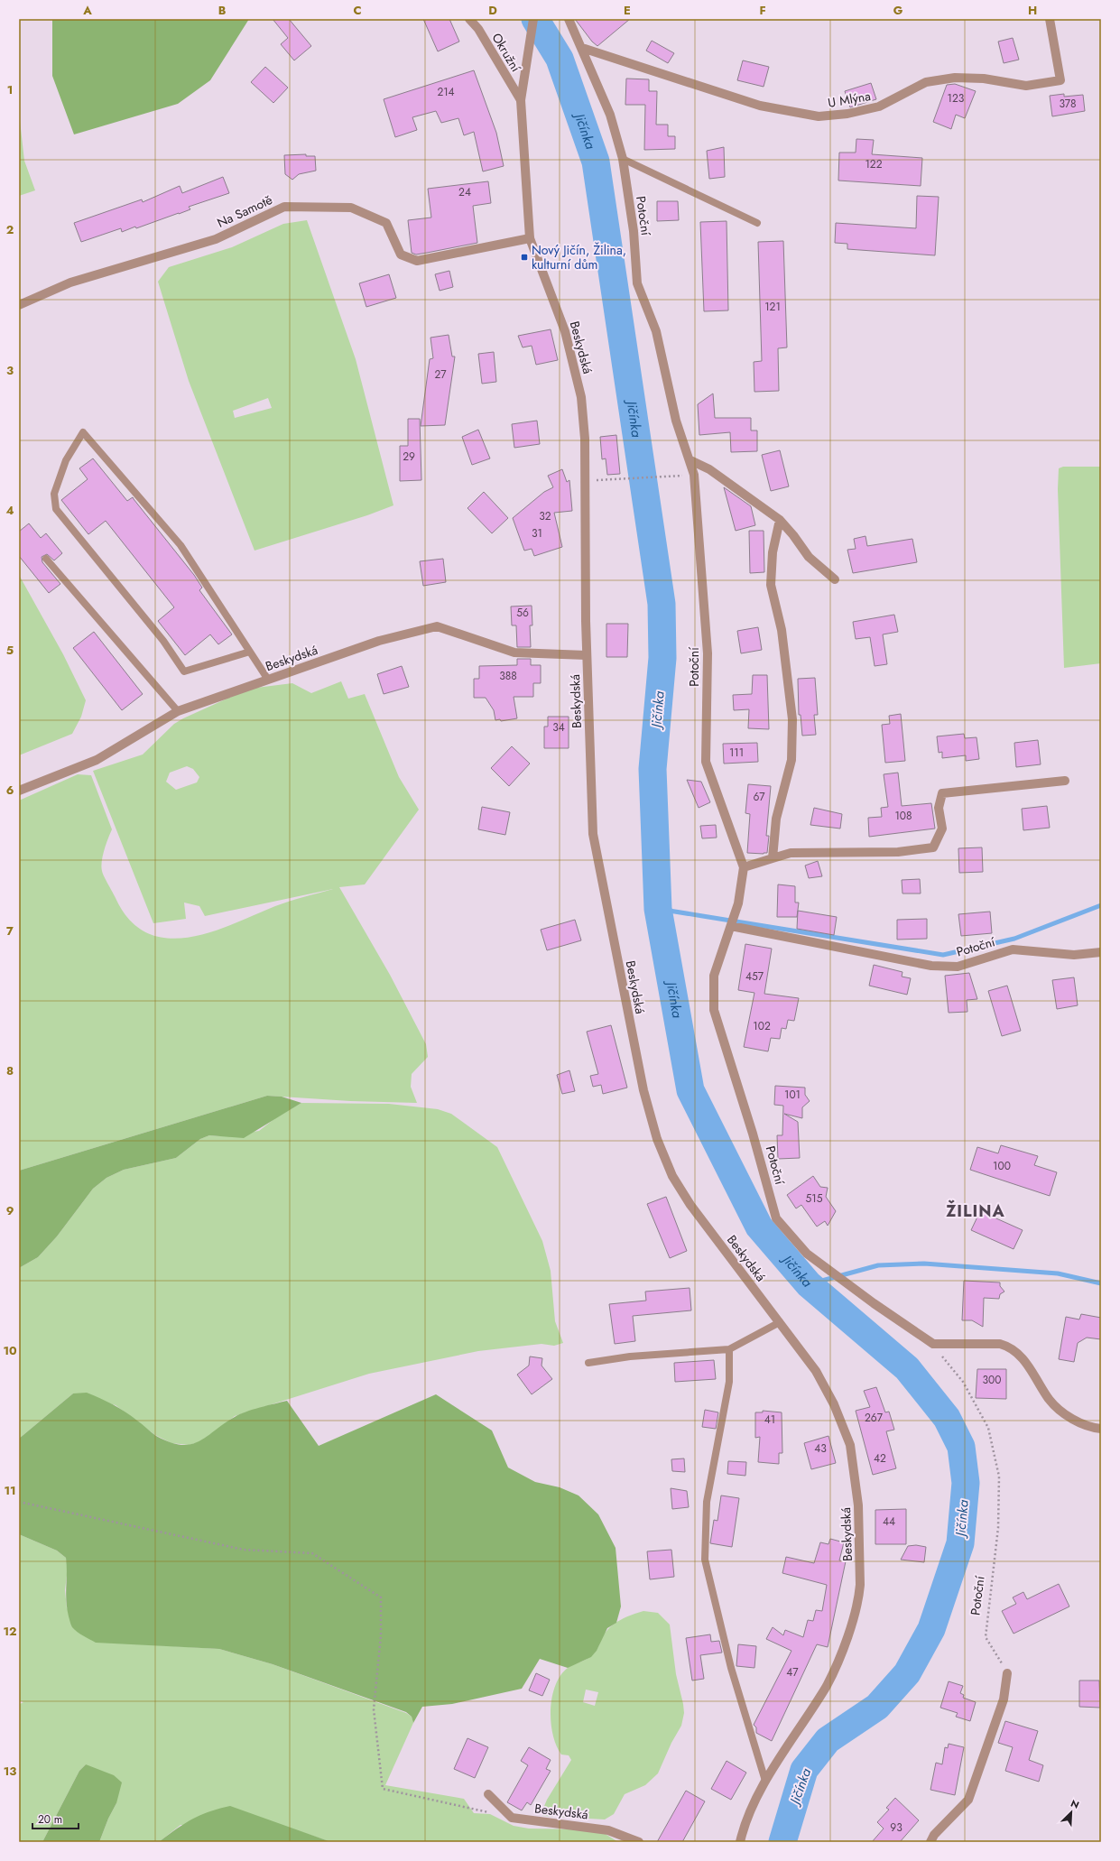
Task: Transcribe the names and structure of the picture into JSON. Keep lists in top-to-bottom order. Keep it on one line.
{"streets":{"street":["Okružní","U Mlýna","Na Samotě","Potoční","Beskydská"]},"crossings":[["Okružní","Beskydská"],["U Mlýna","Potoční"],["Na Samotě","Beskydská"]],"districts":["ŽILINA"],"water":["Jičínka"],"places":{"transit":["Nový Jičín, Žilina, kulturní dům"]},"house_numbers":["214","123","378","122","24","121","27","29","32","31","56","388","34","111","67","108","457","102","101","100","515","300","267","41","43","42","44","47","93"],"scale_bar":"20 m","north":"top right","grid":{"columns":["A","B","C","D","E","F","G","H"],"rows":["1","2","3","4","5","6","7","8","9","10","11","12","13"]}}
